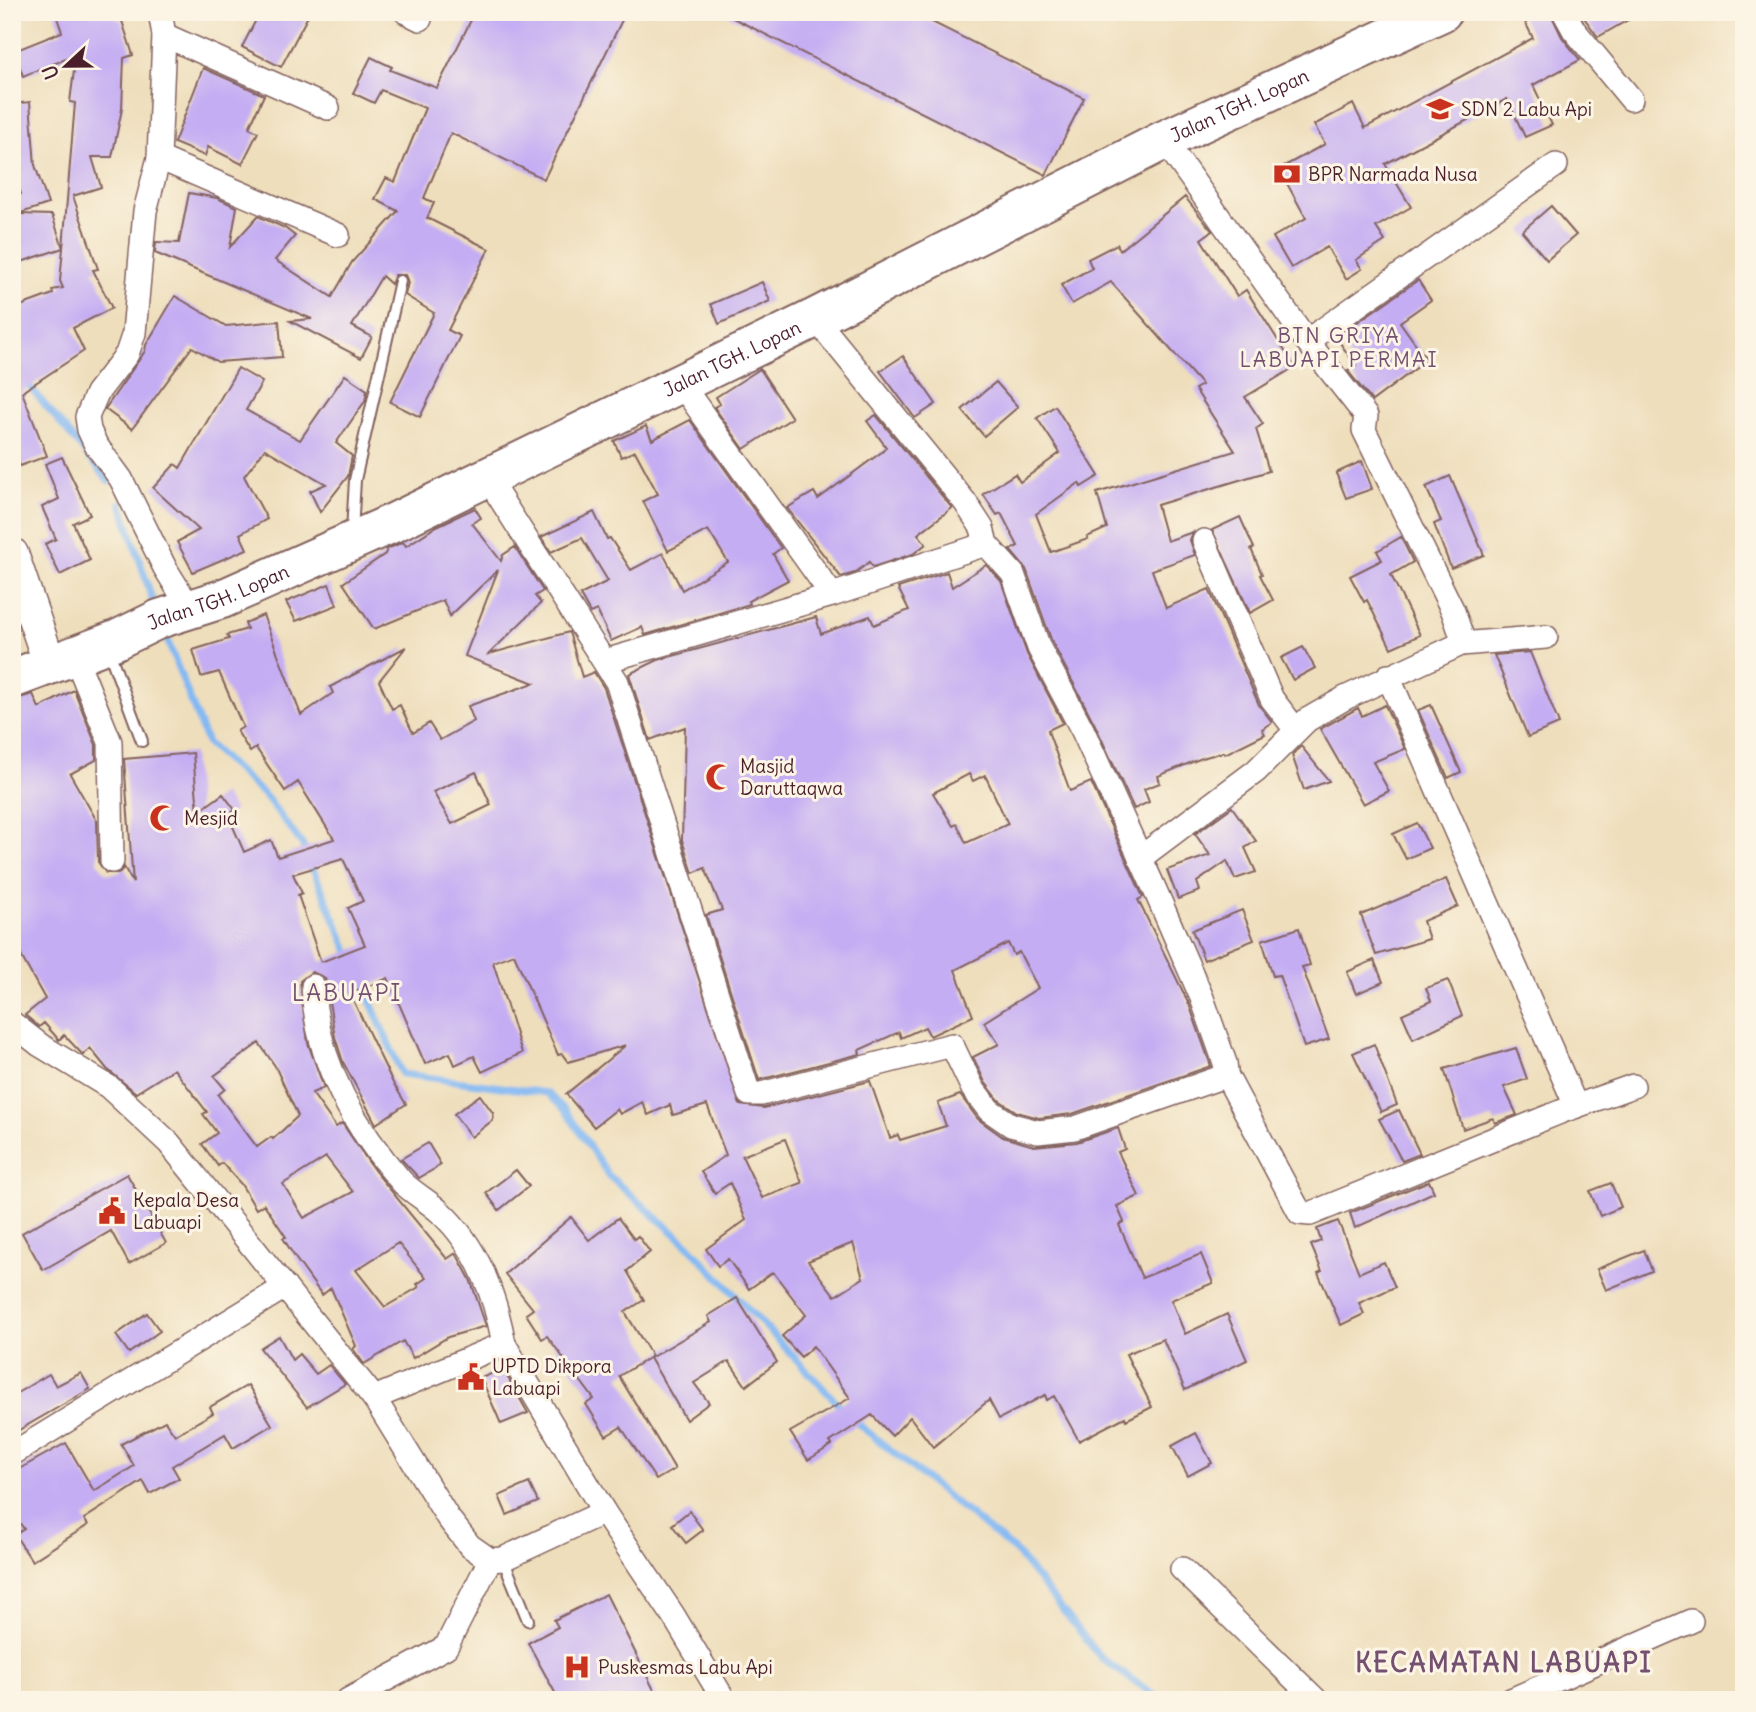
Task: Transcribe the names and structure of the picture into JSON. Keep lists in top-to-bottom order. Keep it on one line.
{"streets":{"highway":["Jalan TGH. Lopan"]},"districts":["BTN GRIYA LABUAPI PERMAI","LABUAPI","KECAMATAN LABUAPI"],"places":{"school or university":["SDN 2 Labu Api"],"bank":["BPR Narmada Nusa"],"mosque":["Masjid Daruttaqwa","Mesjid"],"public building":["Kepala Desa Labuapi","UPTD Dikpora Labuapi"],"hospital":["Puskesmas Labu Api"]},"north":"left"}
